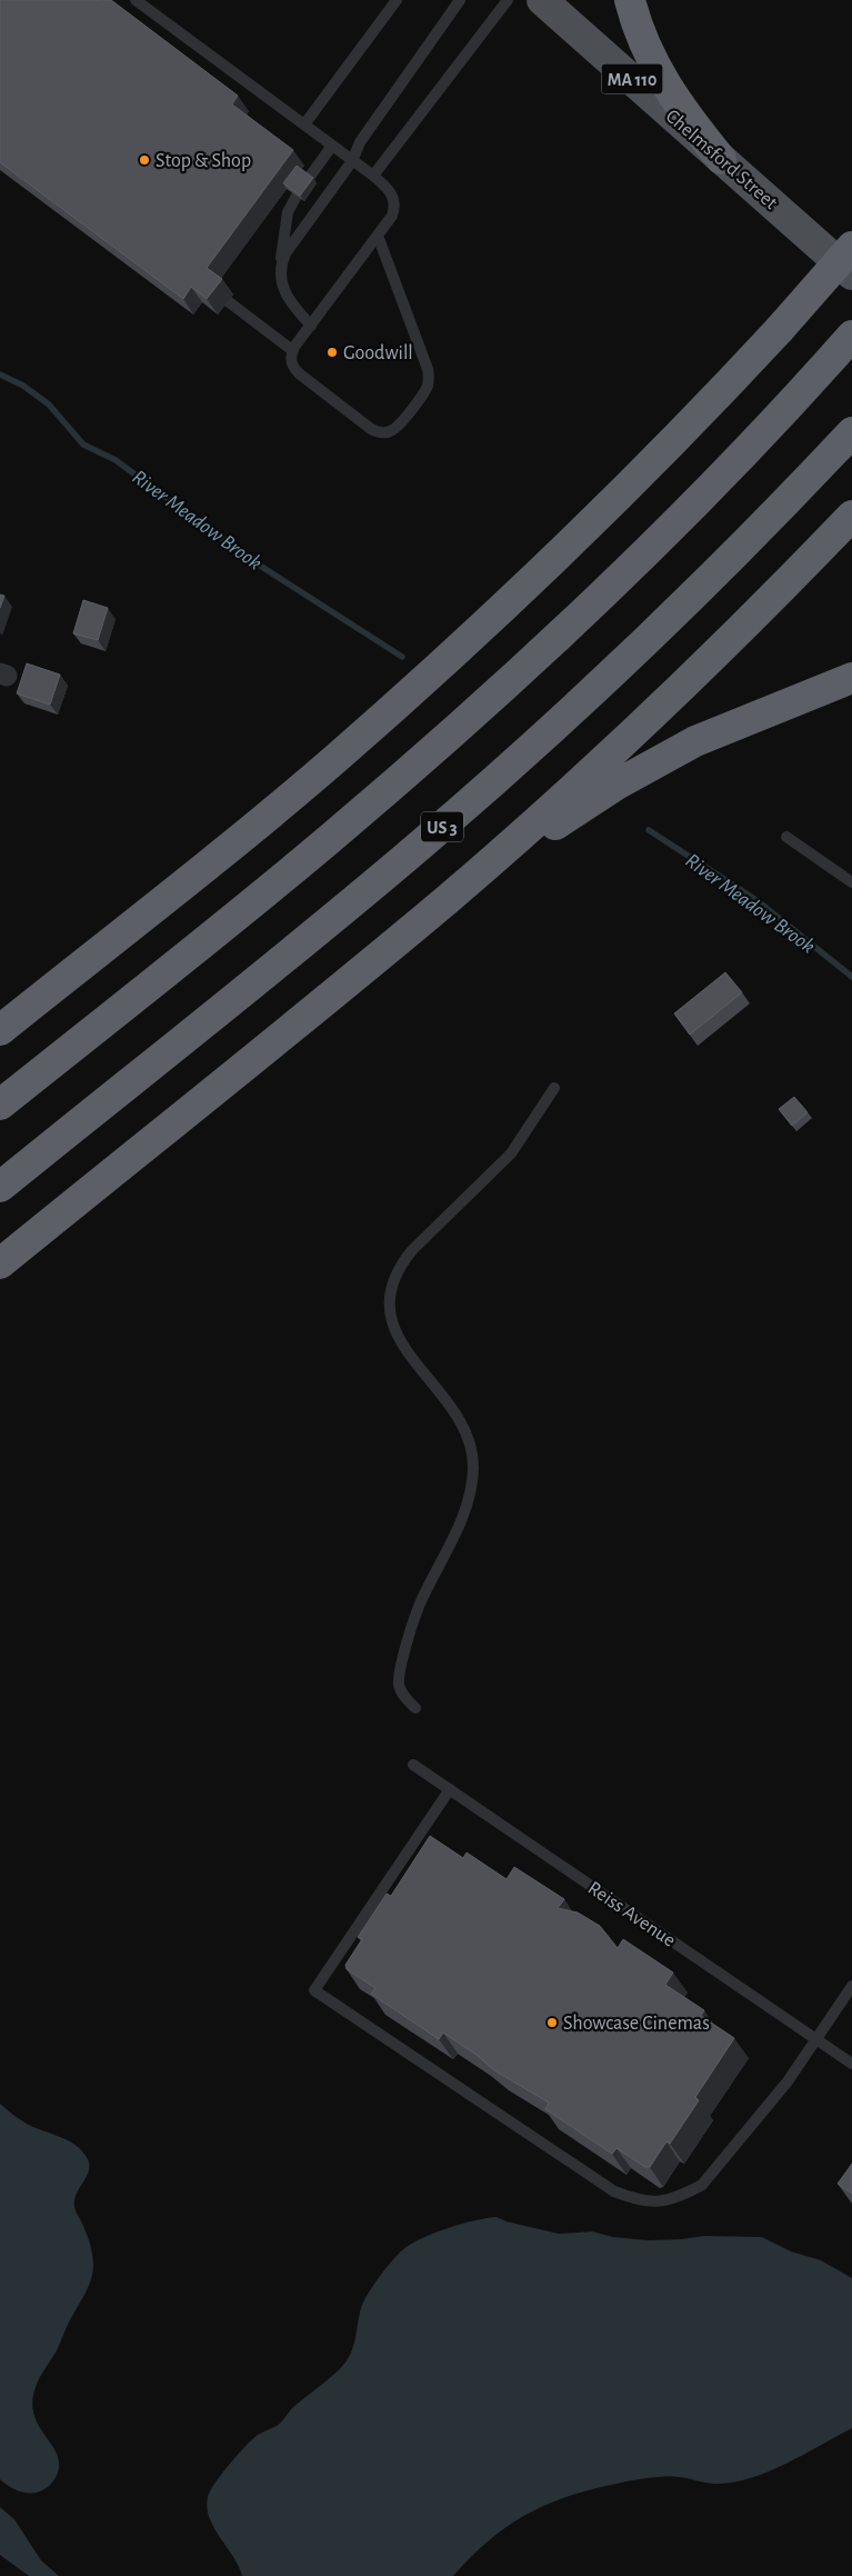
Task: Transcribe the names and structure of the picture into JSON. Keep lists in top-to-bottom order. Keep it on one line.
{"streets":{"highway":["US 3"],"main road":["MA 110","Chelmsford Street"],"lane":["Reiss Avenue"]},"water":["River Meadow Brook"],"places":["Stop & Shop","Goodwill","Showcase Cinemas"]}
